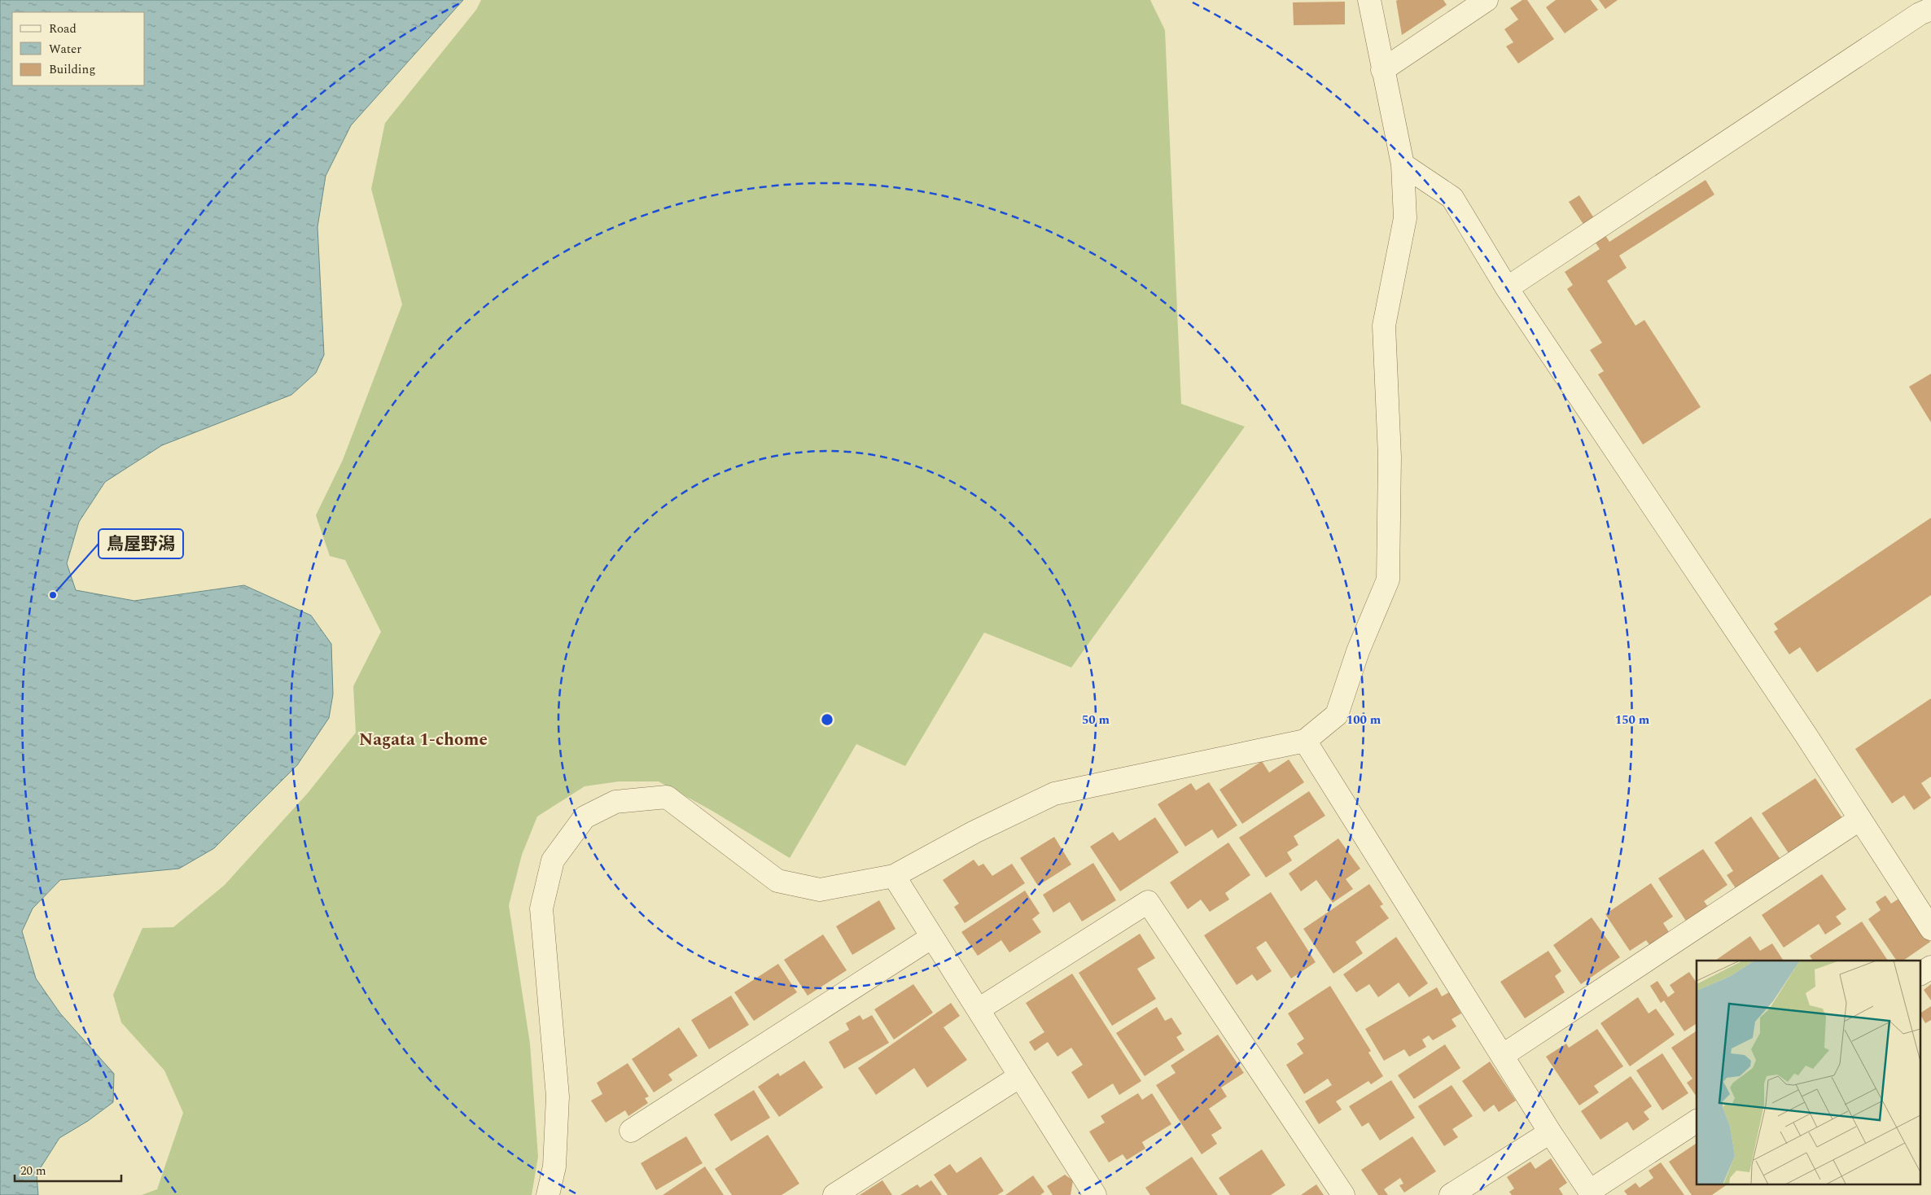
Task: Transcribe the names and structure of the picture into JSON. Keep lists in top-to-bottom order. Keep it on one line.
{"districts":["Nagata 1-chome"],"places":["鳥屋野潟"],"legend":["Road","Water","Building"],"scale_bar":"20 m","rings":["50 m","100 m","150 m"]}
